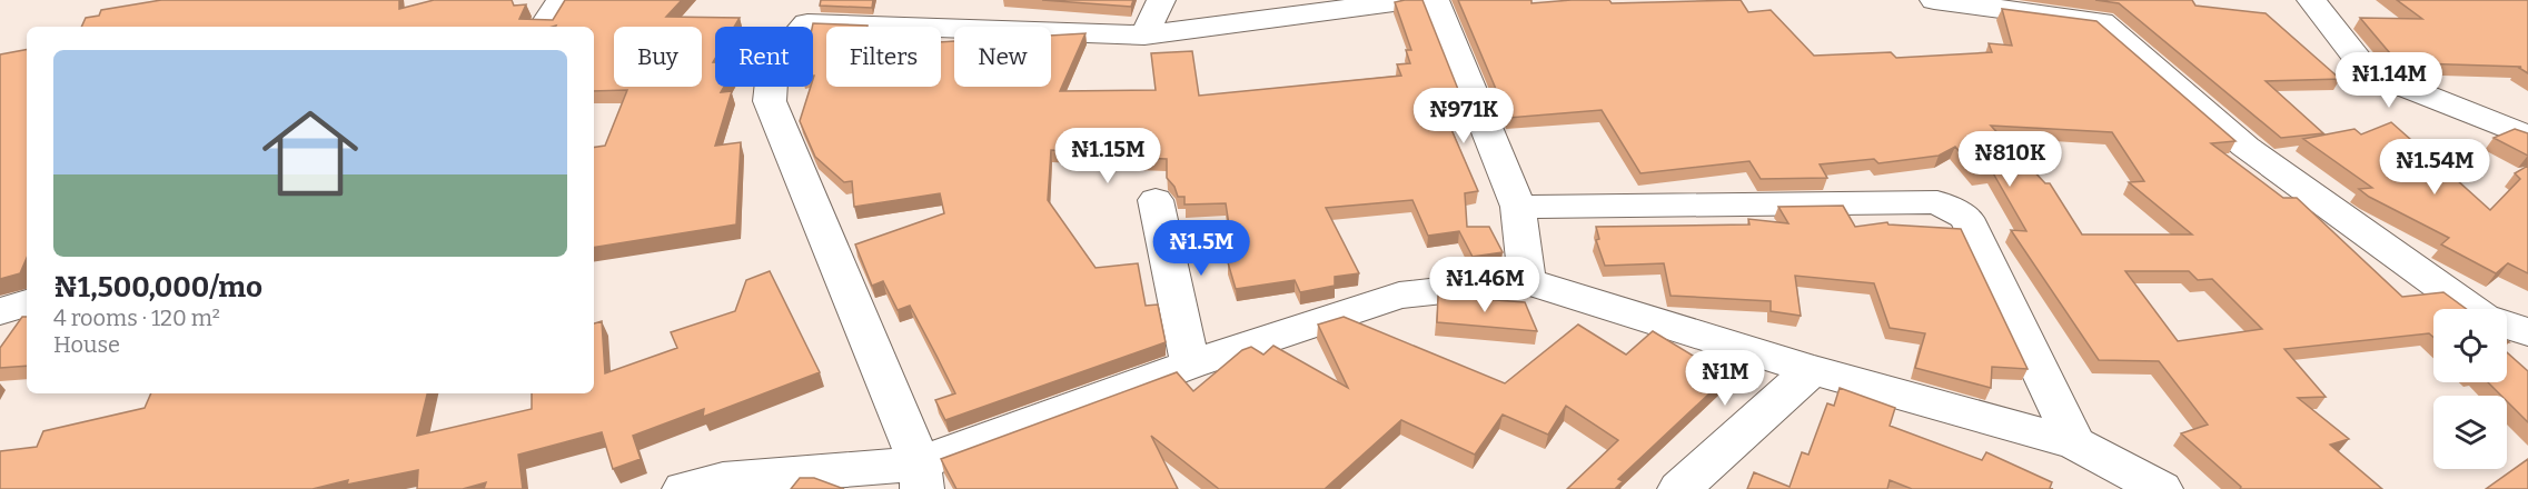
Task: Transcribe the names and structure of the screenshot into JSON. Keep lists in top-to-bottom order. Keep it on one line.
{"page":{"chip":["Buy","Rent","Filters","New"],"list":[{"name":"₦1,500,000/mo","note":"4 rooms · 120 m² · House"}],"price":["₦1.14M","₦971K","₦1.15M","₦810K","₦1.54M","₦1.5M","₦1.46M","₦1M"]}}
